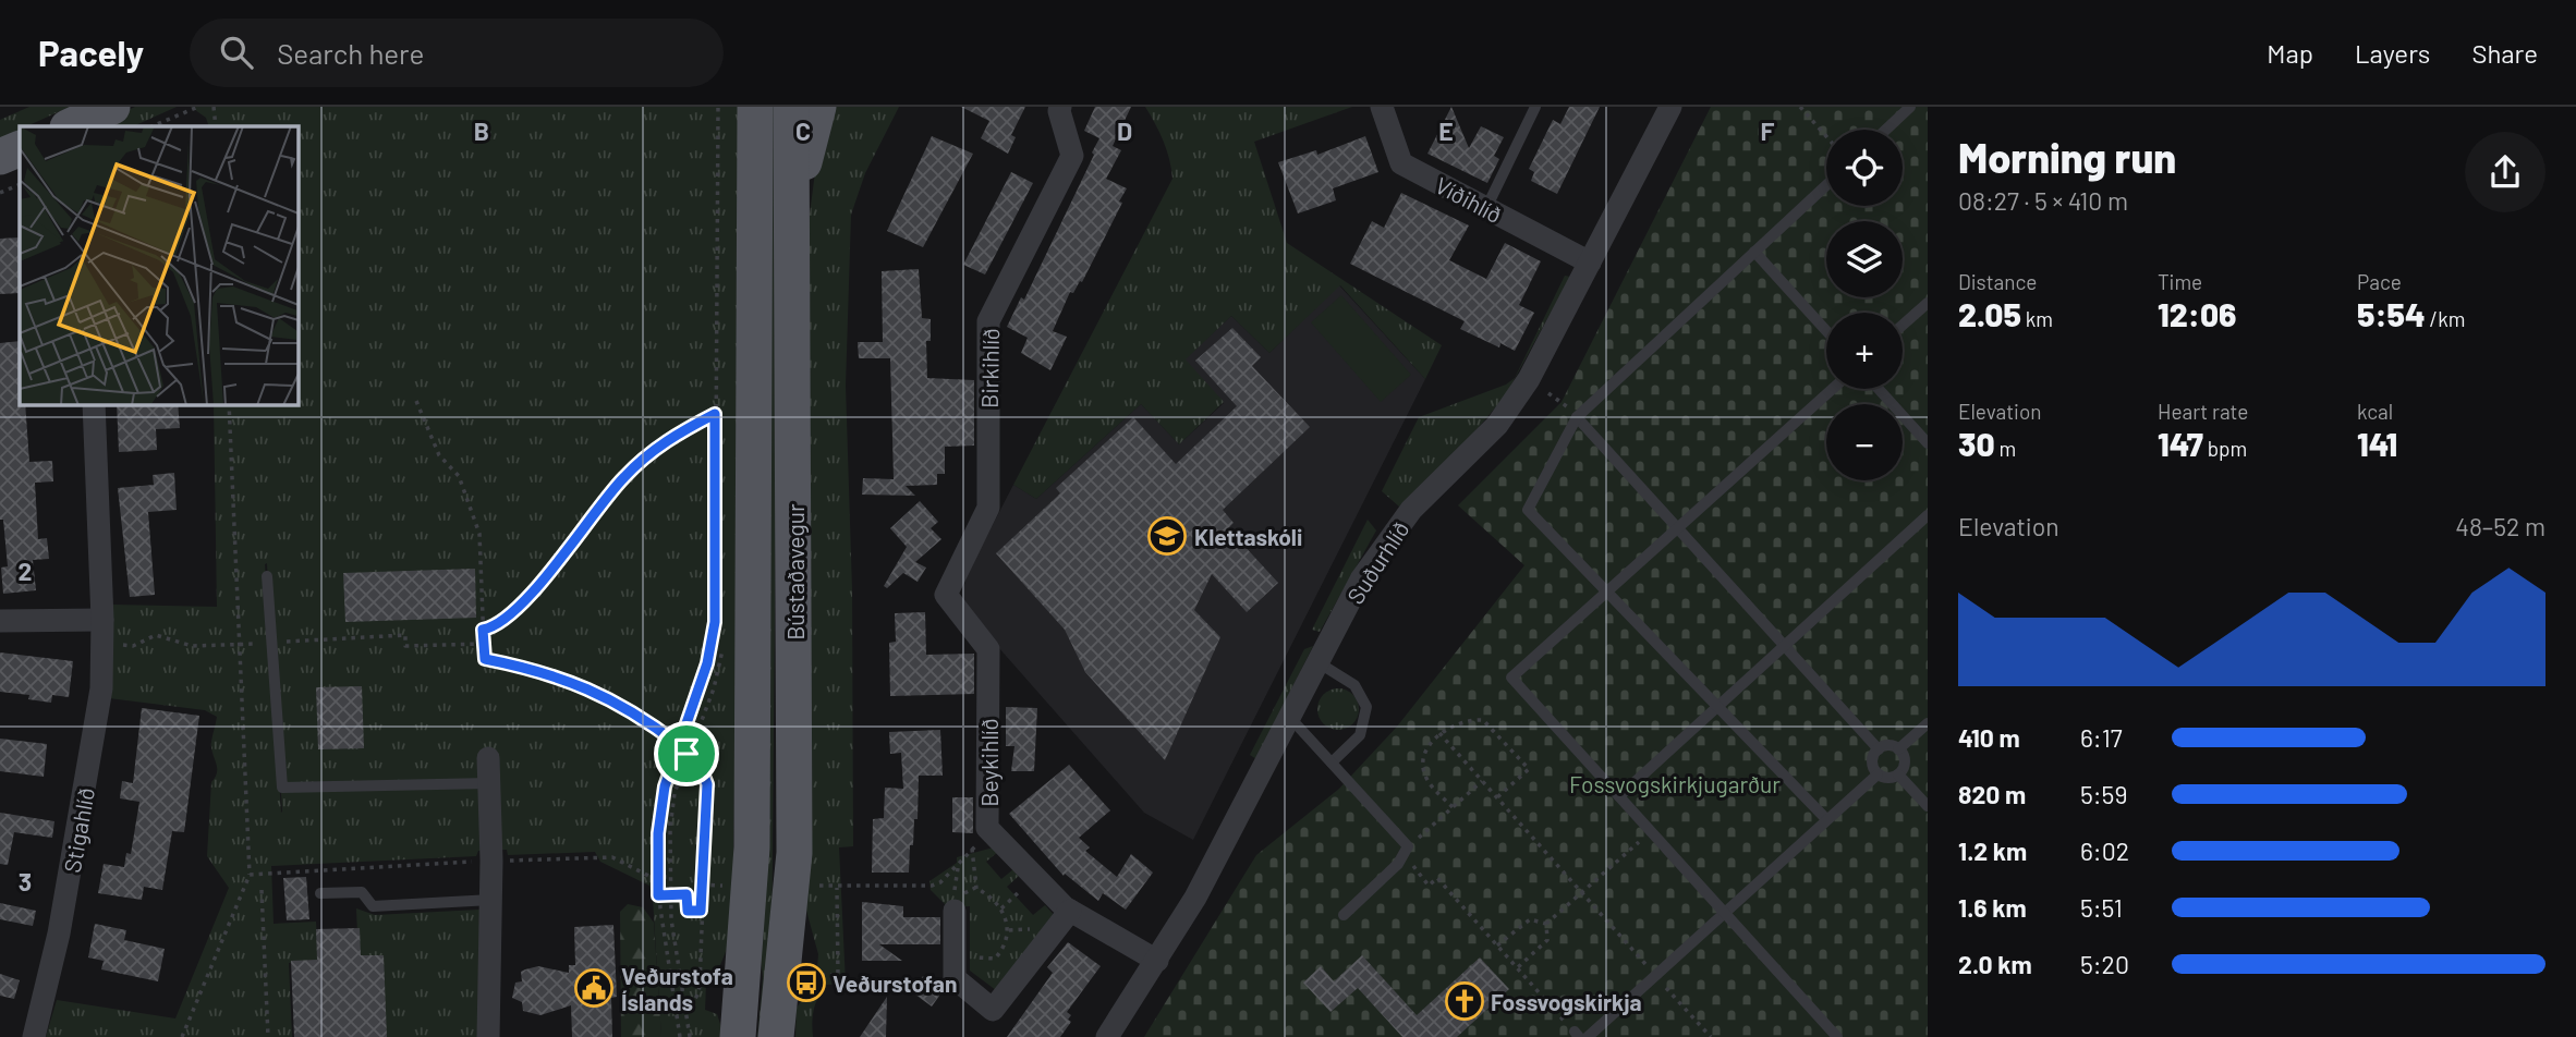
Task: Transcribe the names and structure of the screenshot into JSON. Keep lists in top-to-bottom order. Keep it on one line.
{"streets":{"main road":["Bústaðavegur"],"street":["Víðihlíð","Birkihlíð","Suðurhlíð","Beykihlíð","Stigahlíð"]},"crossings":[["Víðihlíð","Suðurhlíð"],["Birkihlíð","Beykihlíð"],["Suðurhlíð","Beykihlíð"]],"parks":["Fossvogskirkjugarður"],"places":{"school or university":["Klettaskóli"],"bus stop":["Veðurstofan"],"public building":["Veðurstofa Íslands"],"church":["Fossvogskirkja"]},"page":{"header":"Pacely","search":"Search here","nav":["Map","Layers","Share"],"heading":["Morning run","08:27 · 5 × 410 m"],"map_buttons":["+","−"],"stats":[["Distance","2.05 km"],["Time","12:06"],["Pace","5:54 /km"],["Elevation","30 m"],["Heart rate","147 bpm"],["kcal","141"]],"chart":["Elevation","48–52 m"],"list":[{"name":"410 m","note":"6:17"},{"name":"820 m","note":"5:59"},{"name":"1.2 km","note":"6:02"},{"name":"1.6 km","note":"5:51"},{"name":"2.0 km","note":"5:20"}]},"grid":{"columns":["B","C","D","E","F"],"rows":["2","3"]}}
